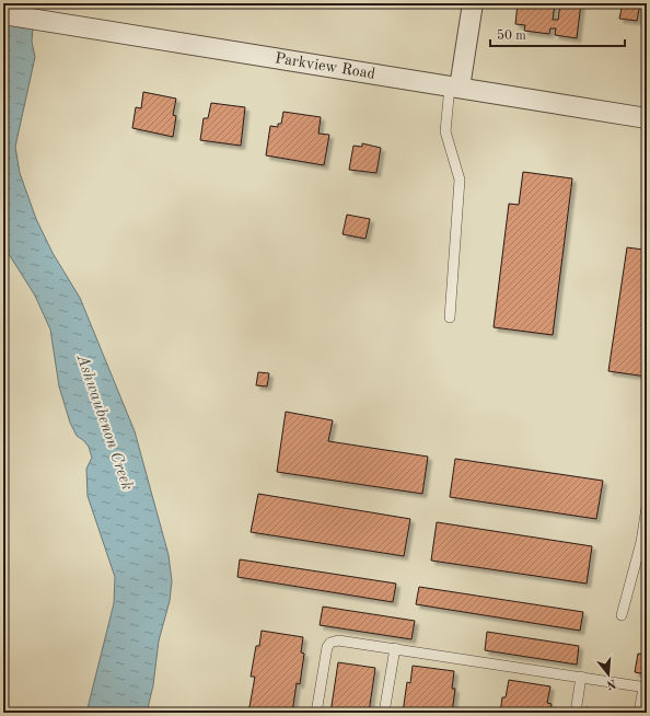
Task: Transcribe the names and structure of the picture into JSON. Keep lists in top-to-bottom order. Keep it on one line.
{"streets":{"street":["Parkview Road"]},"water":["Ashwaubenon Creek"],"scale_bar":"50 m","north":"bottom"}
